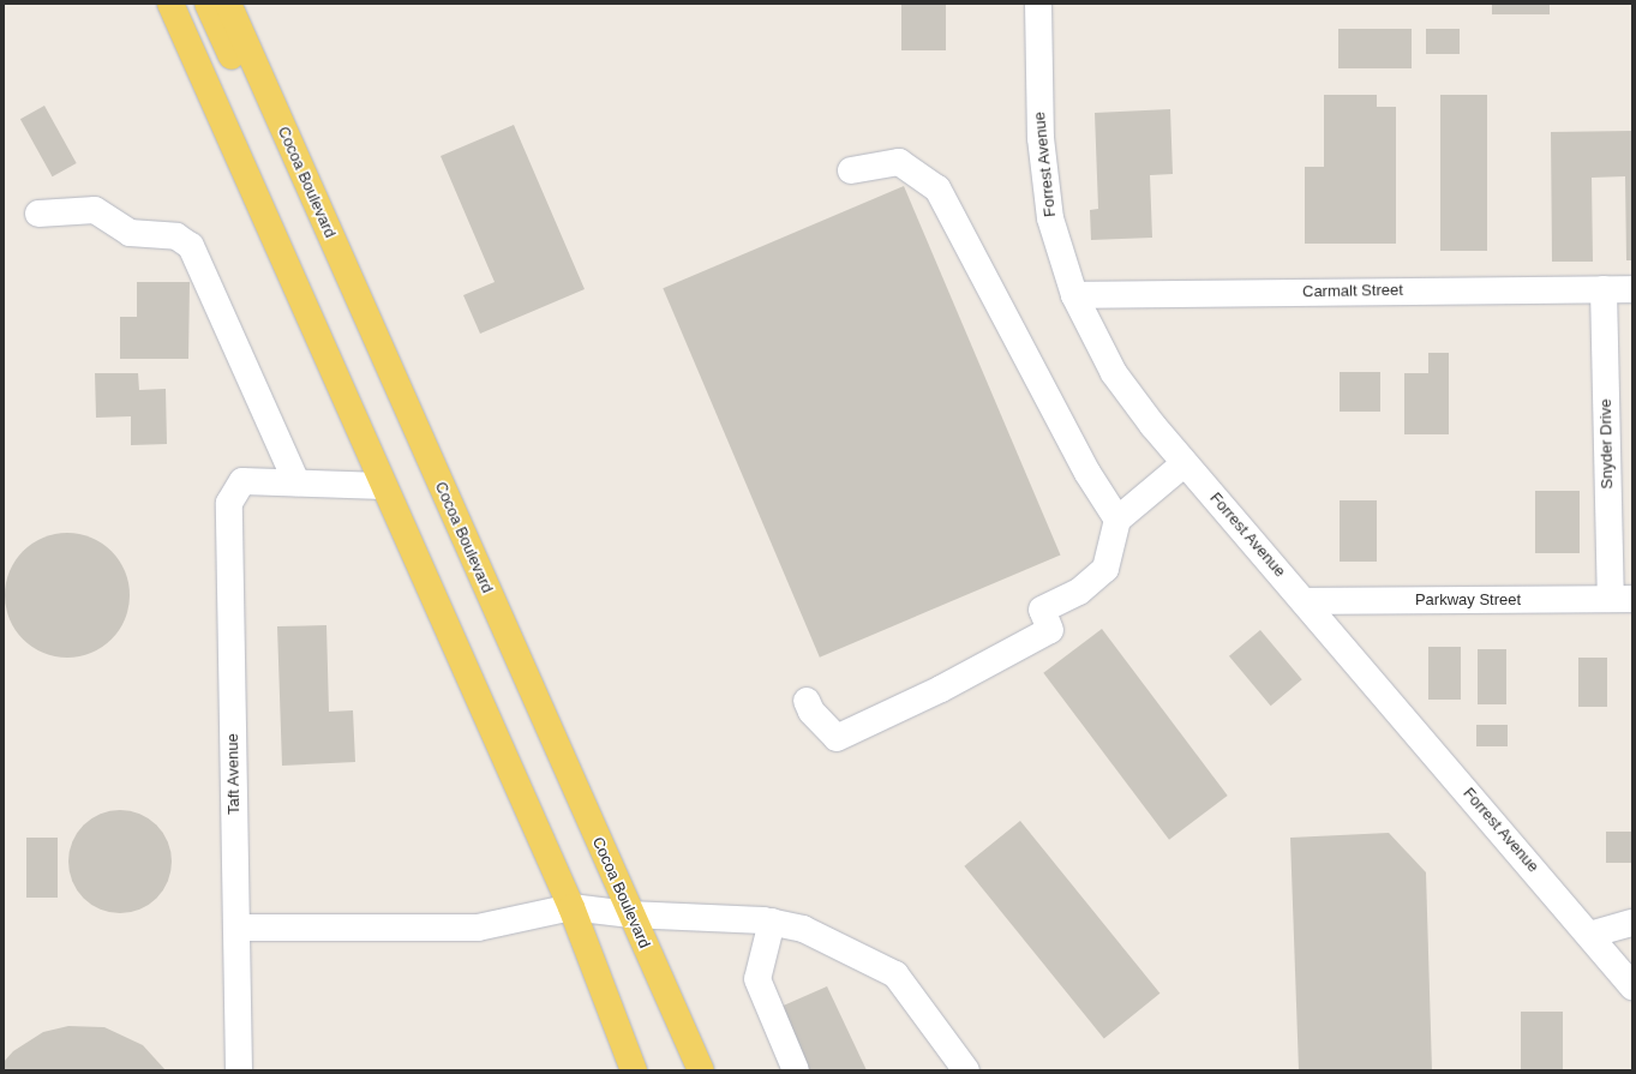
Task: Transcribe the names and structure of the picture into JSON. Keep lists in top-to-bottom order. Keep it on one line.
{"streets":{"main road":["Cocoa Boulevard"],"street":["Forrest Avenue","Carmalt Street","Snyder Drive","Parkway Street","Taft Avenue"]},"crossings":[["Forrest Avenue","Carmalt Street"],["Forrest Avenue","Parkway Street"],["Carmalt Street","Snyder Drive"],["Snyder Drive","Parkway Street"]]}
